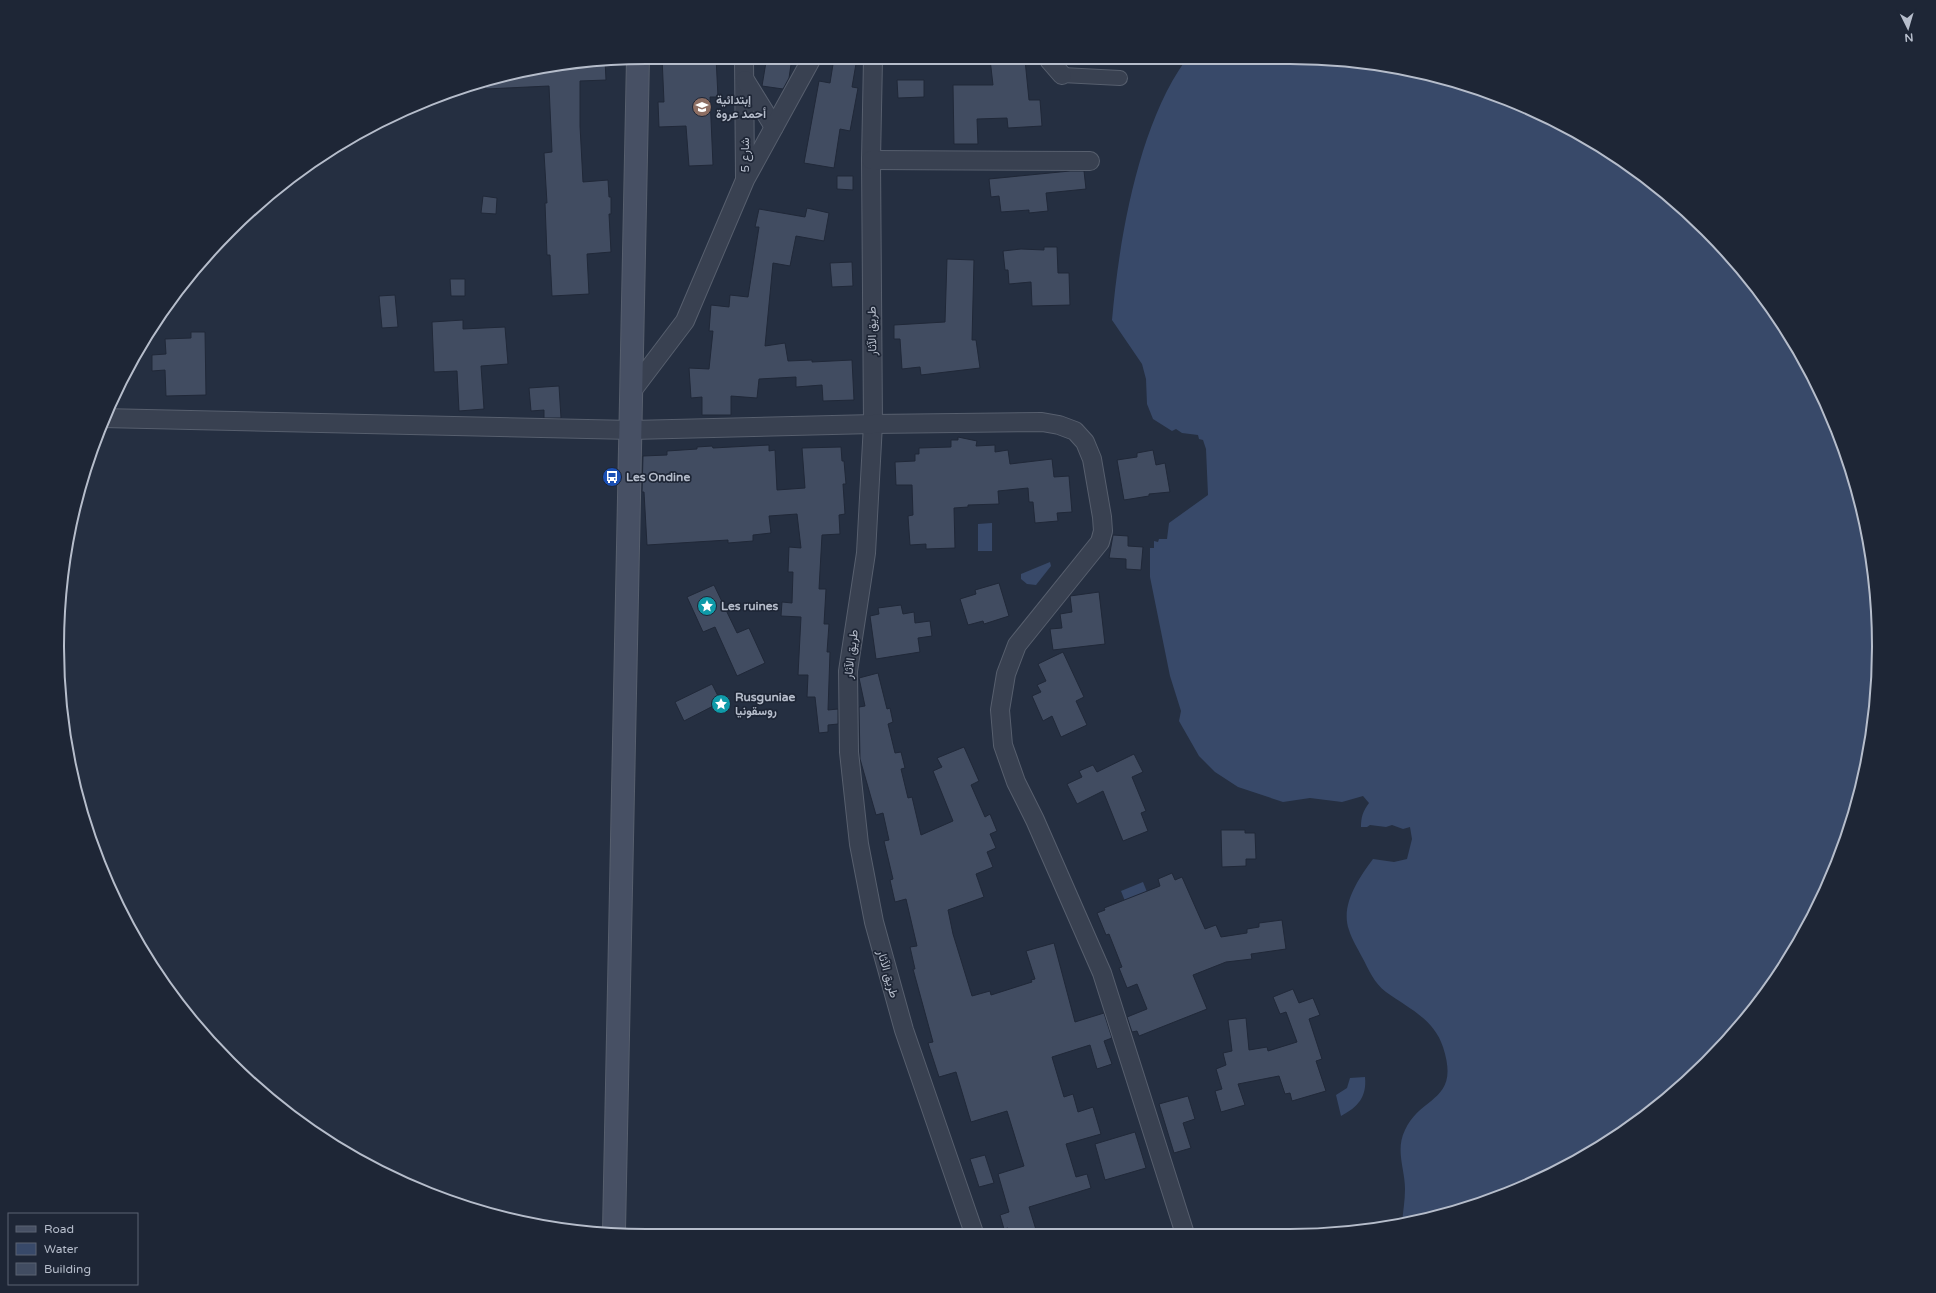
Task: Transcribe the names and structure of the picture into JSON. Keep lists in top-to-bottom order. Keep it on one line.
{"streets":{"street":["شارع 5","طريق الآثار"]},"places":{"school or university":["إبتدائية أحمد عروة"],"bus stop":["Les Ondine"],"place":["Les ruines","Rusguniae روسقونيا"]},"legend":["Road","Water","Building"],"north":"bottom"}
